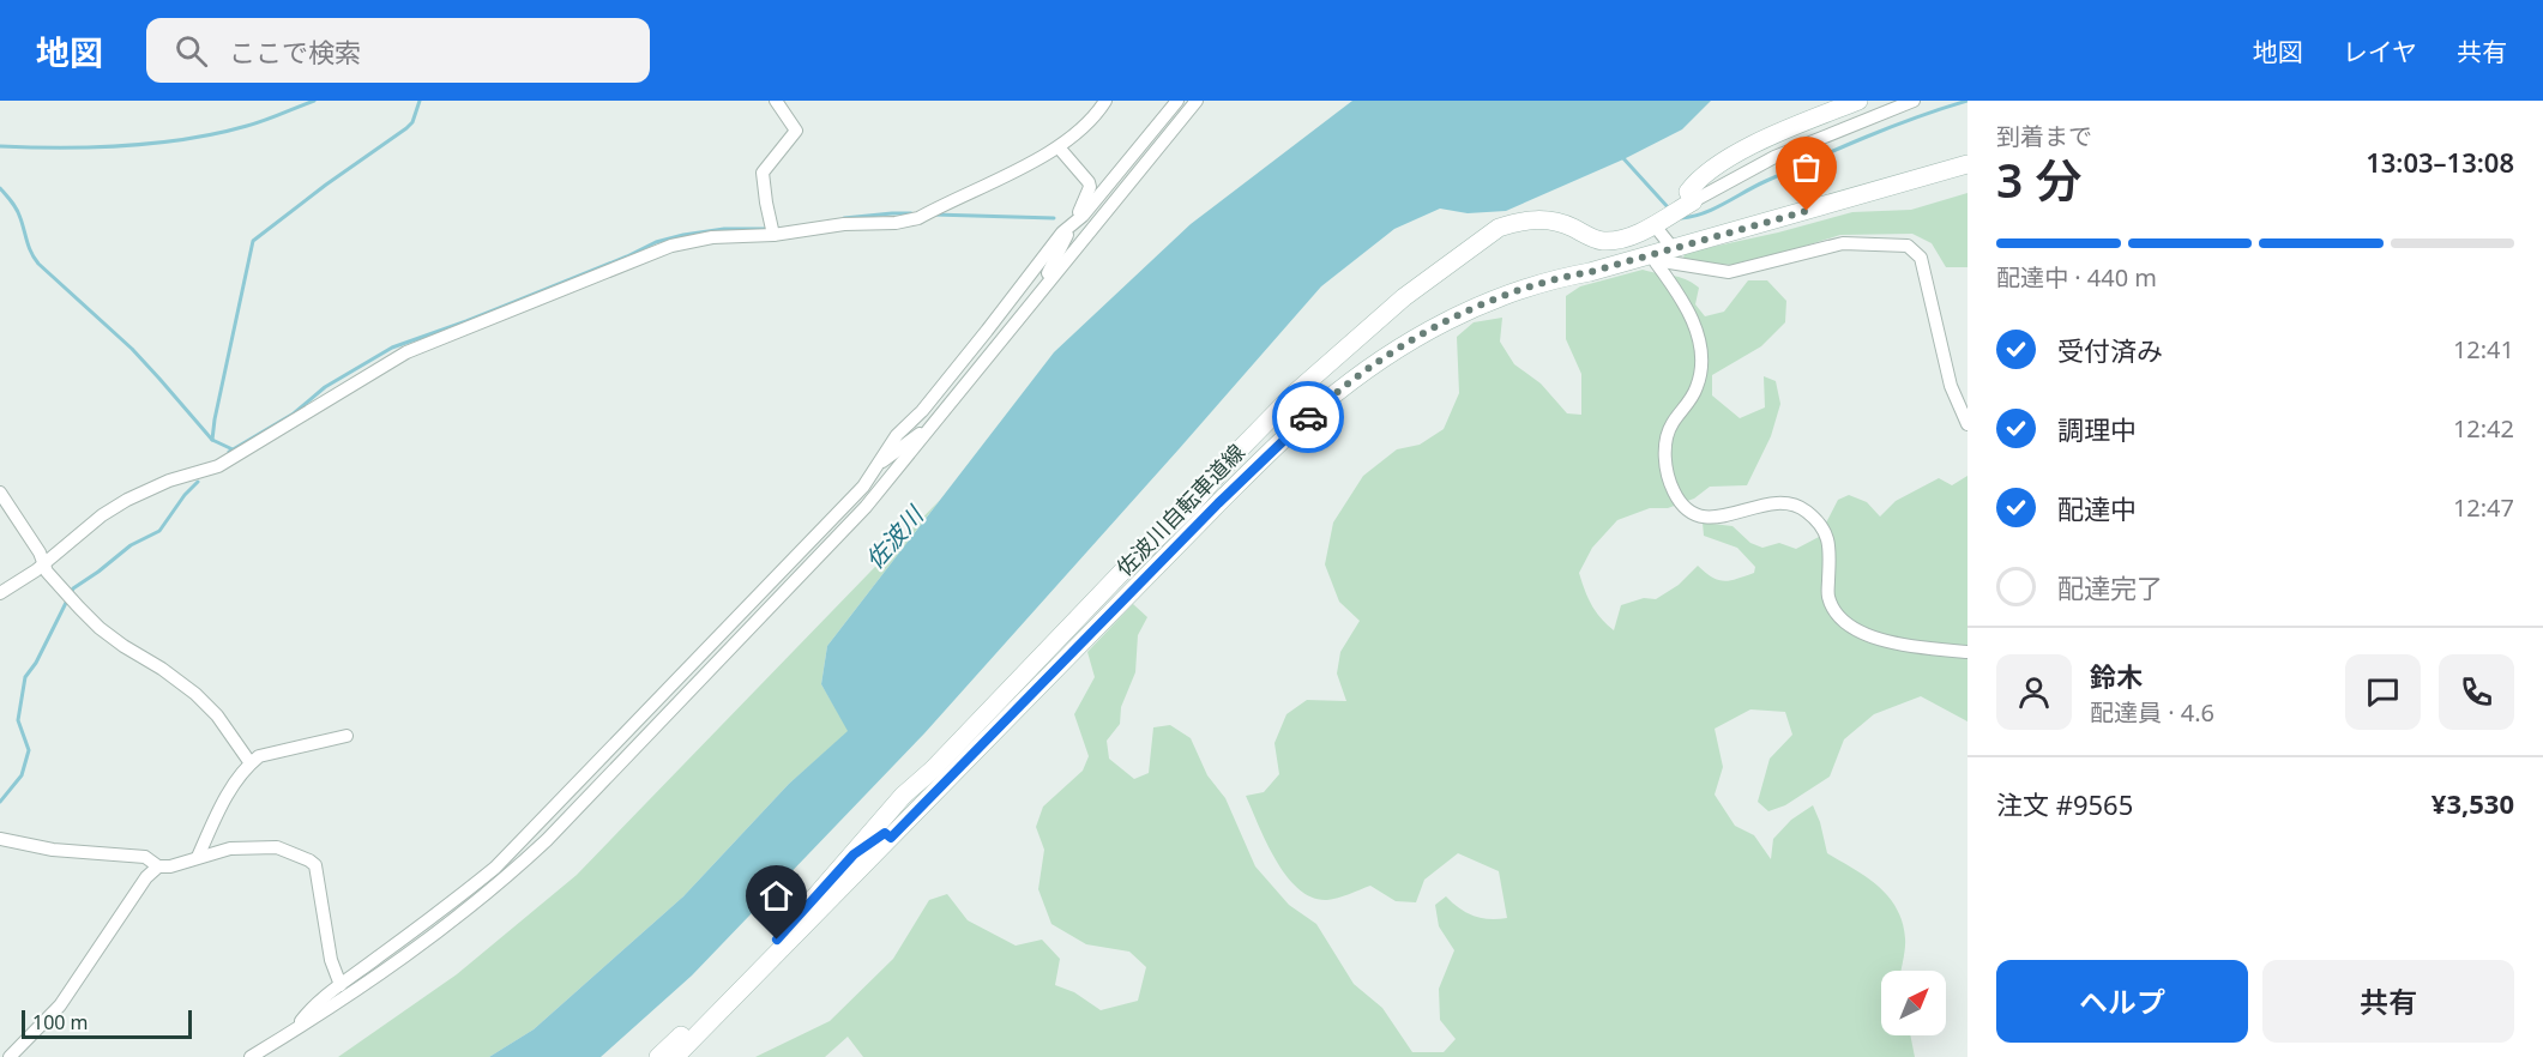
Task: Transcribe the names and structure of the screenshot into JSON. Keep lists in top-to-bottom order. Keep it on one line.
{"streets":{"main road":["佐波川自転車道線"]},"water":["佐波川"],"scale_bar":"100 m","north":"top right","page":{"header":"地図","search":"ここで検索","nav":["地図","レイヤ","共有"],"heading":["3 分","到着まで","13:03–13:08"],"panel":["鈴木","配達員 · 4.6","注文 #9565","¥3,530"],"bar":"配達中 · 440 m","list":[["受付済み","12:41"],["調理中","12:42"],["配達中","12:47"],"配達完了"],"buttons":["ヘルプ","共有"],"scale":"100 m"}}
